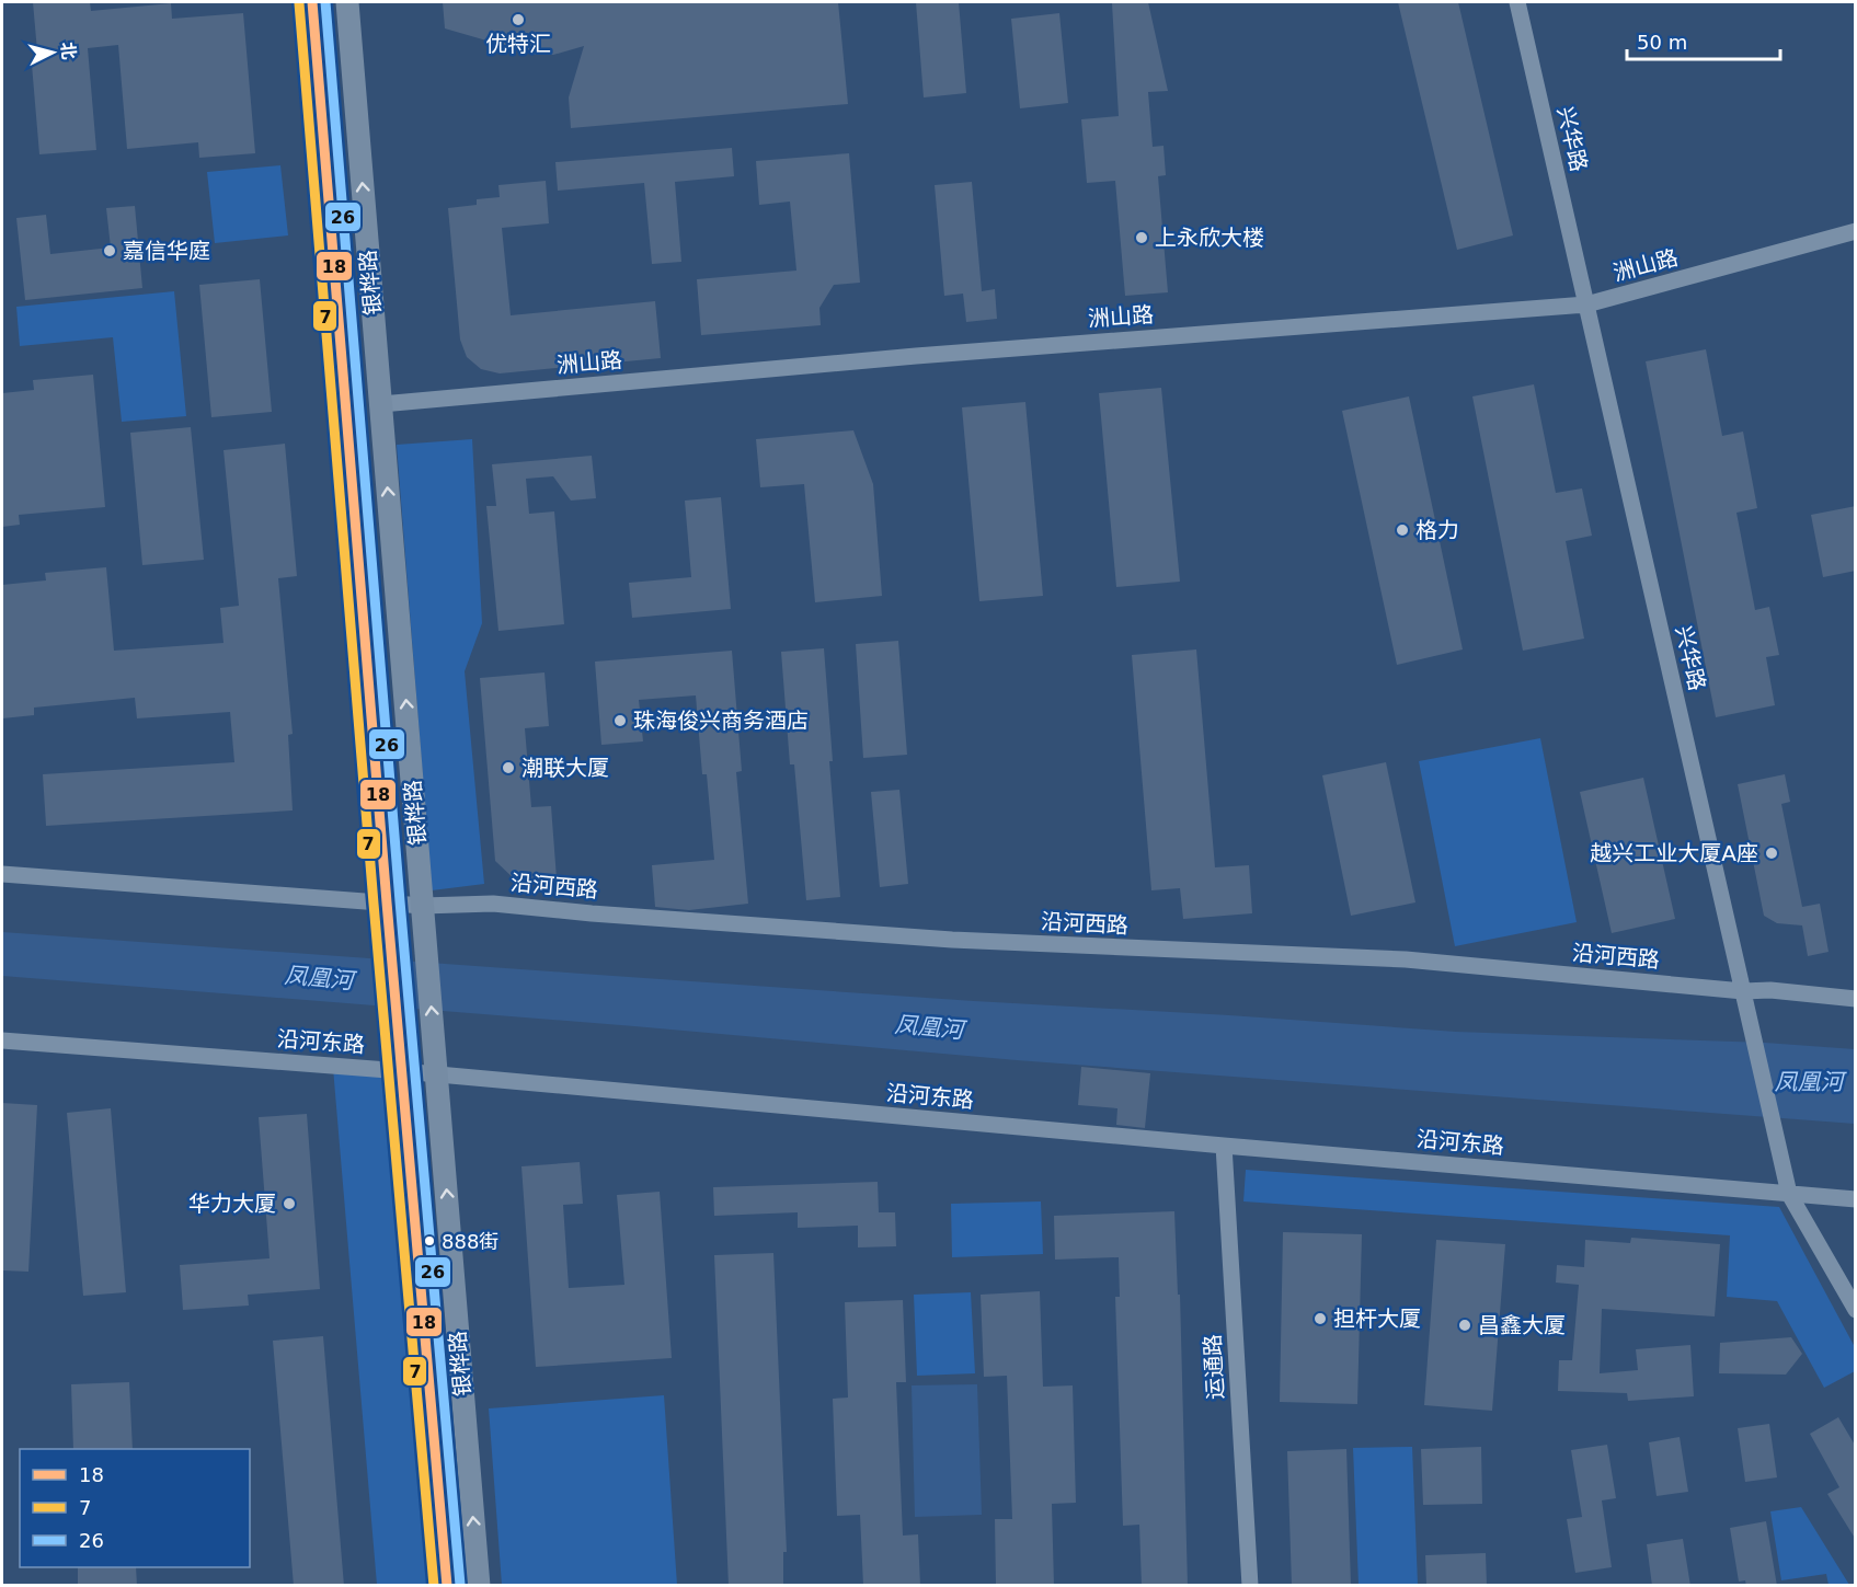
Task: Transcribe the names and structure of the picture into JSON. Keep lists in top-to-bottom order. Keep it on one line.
{"streets":{"main road":["银桦路"],"street":["兴华路","洲山路","沿河西路","沿河东路","运通路"]},"crossings":[["兴华路","洲山路"],["兴华路","沿河西路"],["兴华路","沿河东路"],["洲山路","银桦路"],["银桦路","沿河西路"],["银桦路","沿河东路"],["沿河东路","运通路"]],"water":["凤凰河"],"places":["优特汇","上永欣大楼","嘉信华庭","格力","珠海俊兴商务酒店","潮联大厦","越兴工业大厦A座","华力大厦","888街","担杆大厦","昌鑫大厦"],"lines":["transit line 18","transit line 26","transit line 7"],"legend":["18","7","26"],"scale_bar":"50 m","north":"right"}
